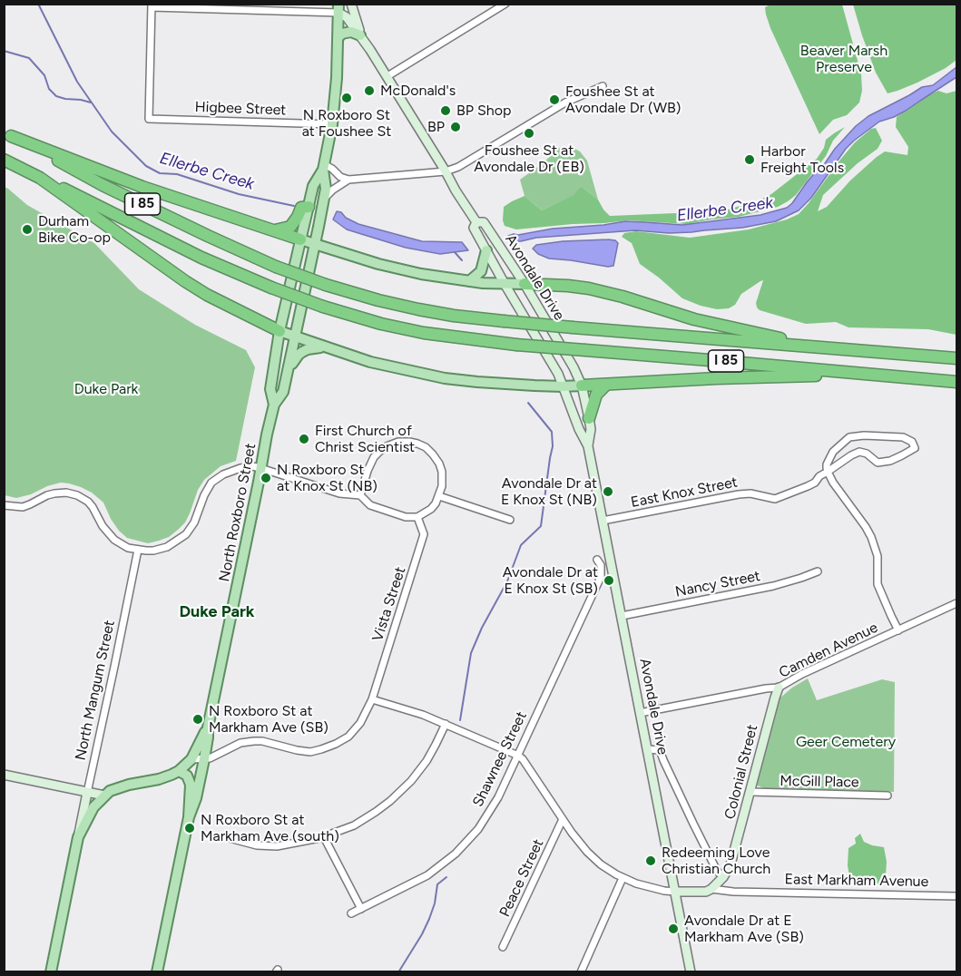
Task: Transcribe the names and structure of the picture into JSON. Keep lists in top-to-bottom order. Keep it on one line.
{"streets":{"highway":["I 85"],"main road":["Avondale Drive","North Roxboro Street","North Mangum Street","Colonial Street","East Markham Avenue"],"street":["Higbee Street","East Knox Street","Nancy Street","Vista Street","Camden Avenue","Shawnee Street","McGill Place","Peace Street"]},"crossings":[["Higbee Street","North Roxboro Street"],["Avondale Drive","East Knox Street"],["Avondale Drive","North Roxboro Street"],["Avondale Drive","Nancy Street"],["Avondale Drive","Camden Avenue"],["Avondale Drive","East Markham Avenue"],["Camden Avenue","Colonial Street"],["Shawnee Street","East Markham Avenue"],["Colonial Street","McGill Place"],["Colonial Street","East Markham Avenue"],["Peace Street","East Markham Avenue"]],"districts":["Duke Park"],"water":["Ellerbe Creek"],"parks":["Beaver Marsh Preserve","Duke Park","Geer Cemetery"],"places":["McDonald's","N Roxboro St at Foushee St","Foushee St at Avondale Dr (WB)","BP Shop","BP","Foushee St at Avondale Dr (EB)","Harbor Freight Tools","Durham Bike Co-op","First Church of Christ Scientist","N Roxboro St at Knox St (NB)","Avondale Dr at E Knox St (NB)","Avondale Dr at E Knox St (SB)","N Roxboro St at Markham Ave (SB)","N Roxboro St at Markham Ave (south)","Redeeming Love Christian Church","Avondale Dr at E Markham Ave (SB)"]}
